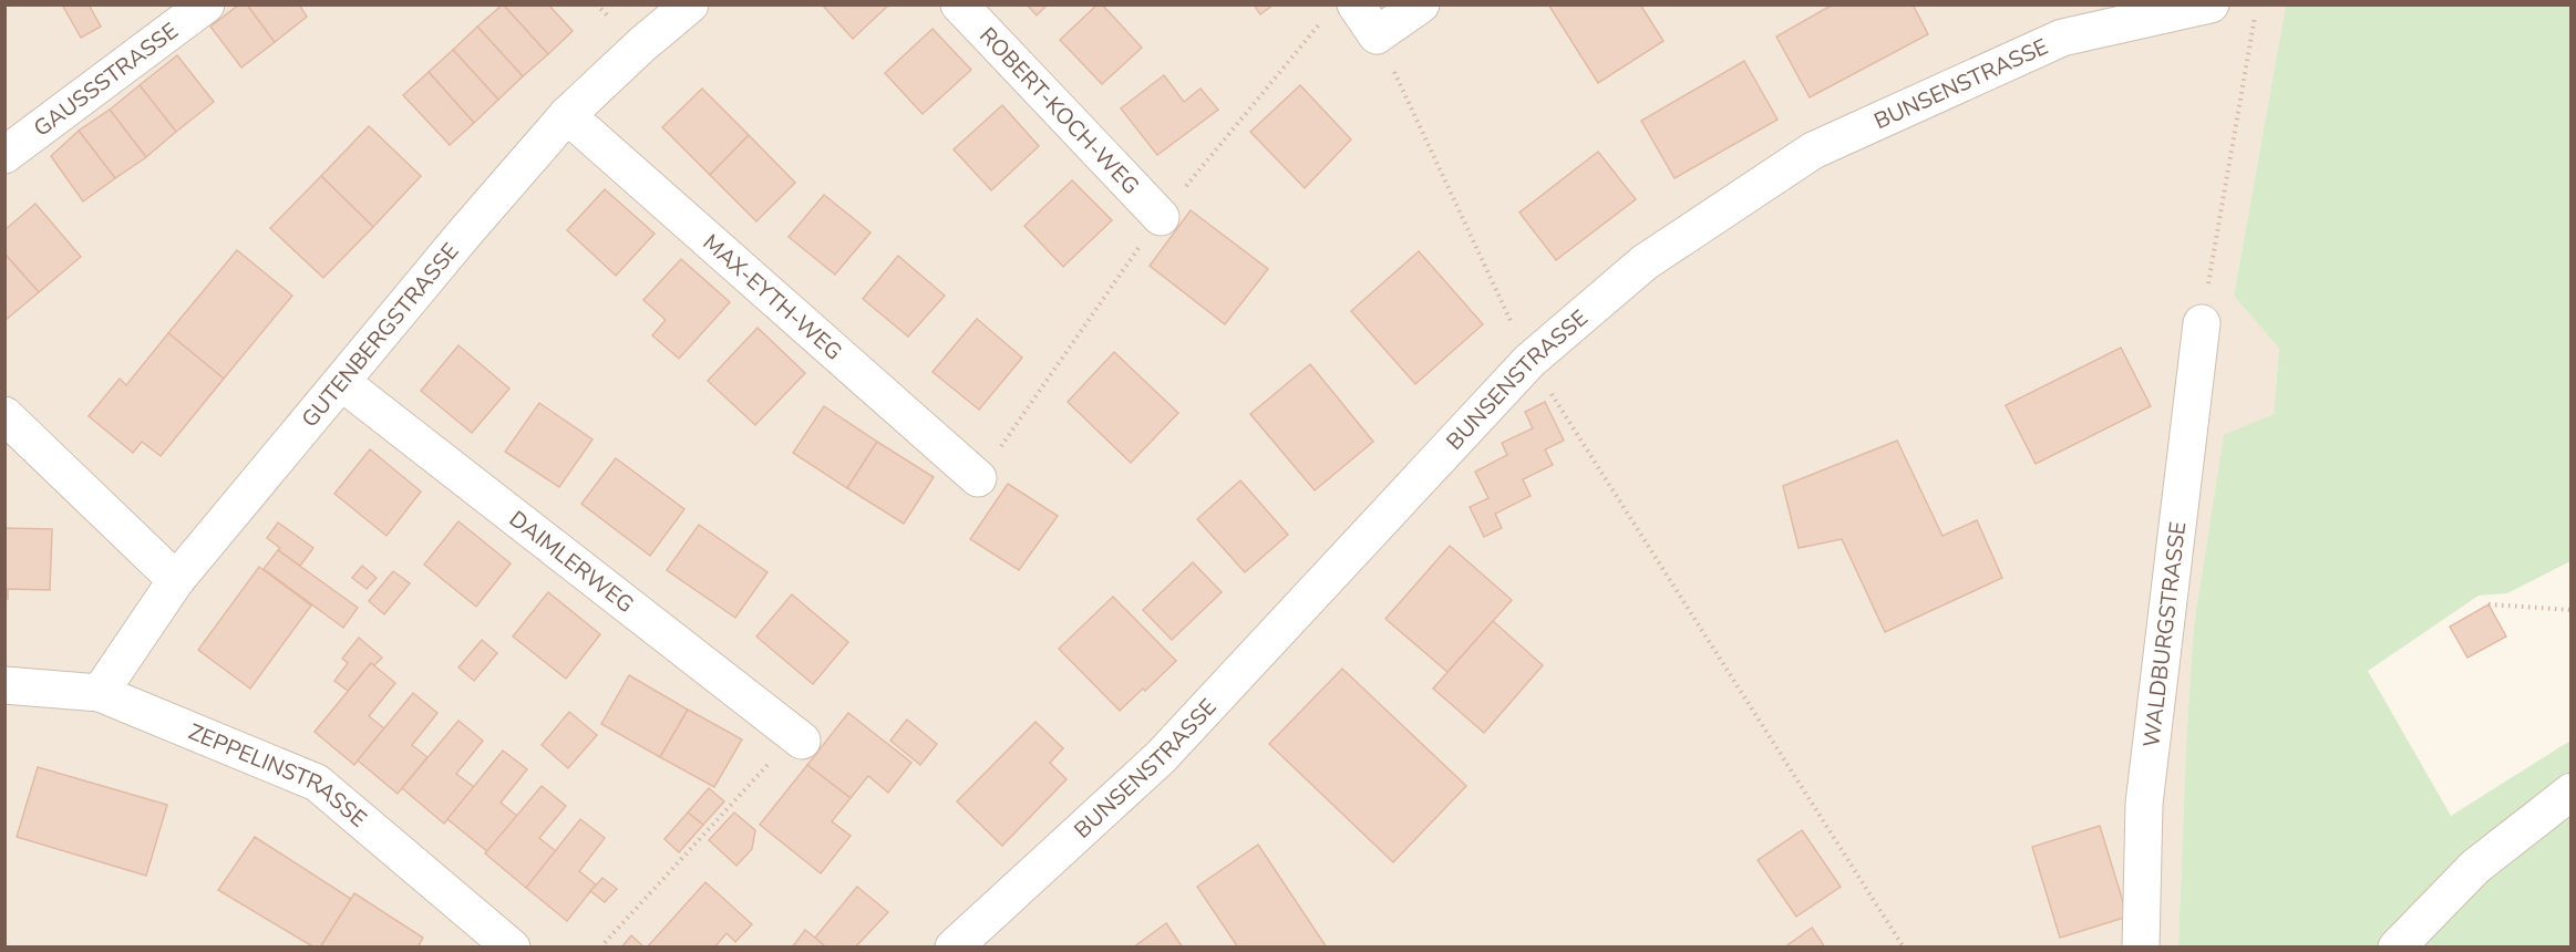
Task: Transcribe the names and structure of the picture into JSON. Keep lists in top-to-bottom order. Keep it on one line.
{"streets":{"street":["GAUSSSTRASSE","BUNSENSTRASSE","ROBERT-KOCH-WEG","MAX-EYTH-WEG","GUTENBERGSTRASSE","DAIMLERWEG","WALDBURGSTRASSE","ZEPPELINSTRASSE"]},"crossings":[["MAX-EYTH-WEG","GUTENBERGSTRASSE"],["GUTENBERGSTRASSE","DAIMLERWEG"],["GUTENBERGSTRASSE","ZEPPELINSTRASSE"]]}
